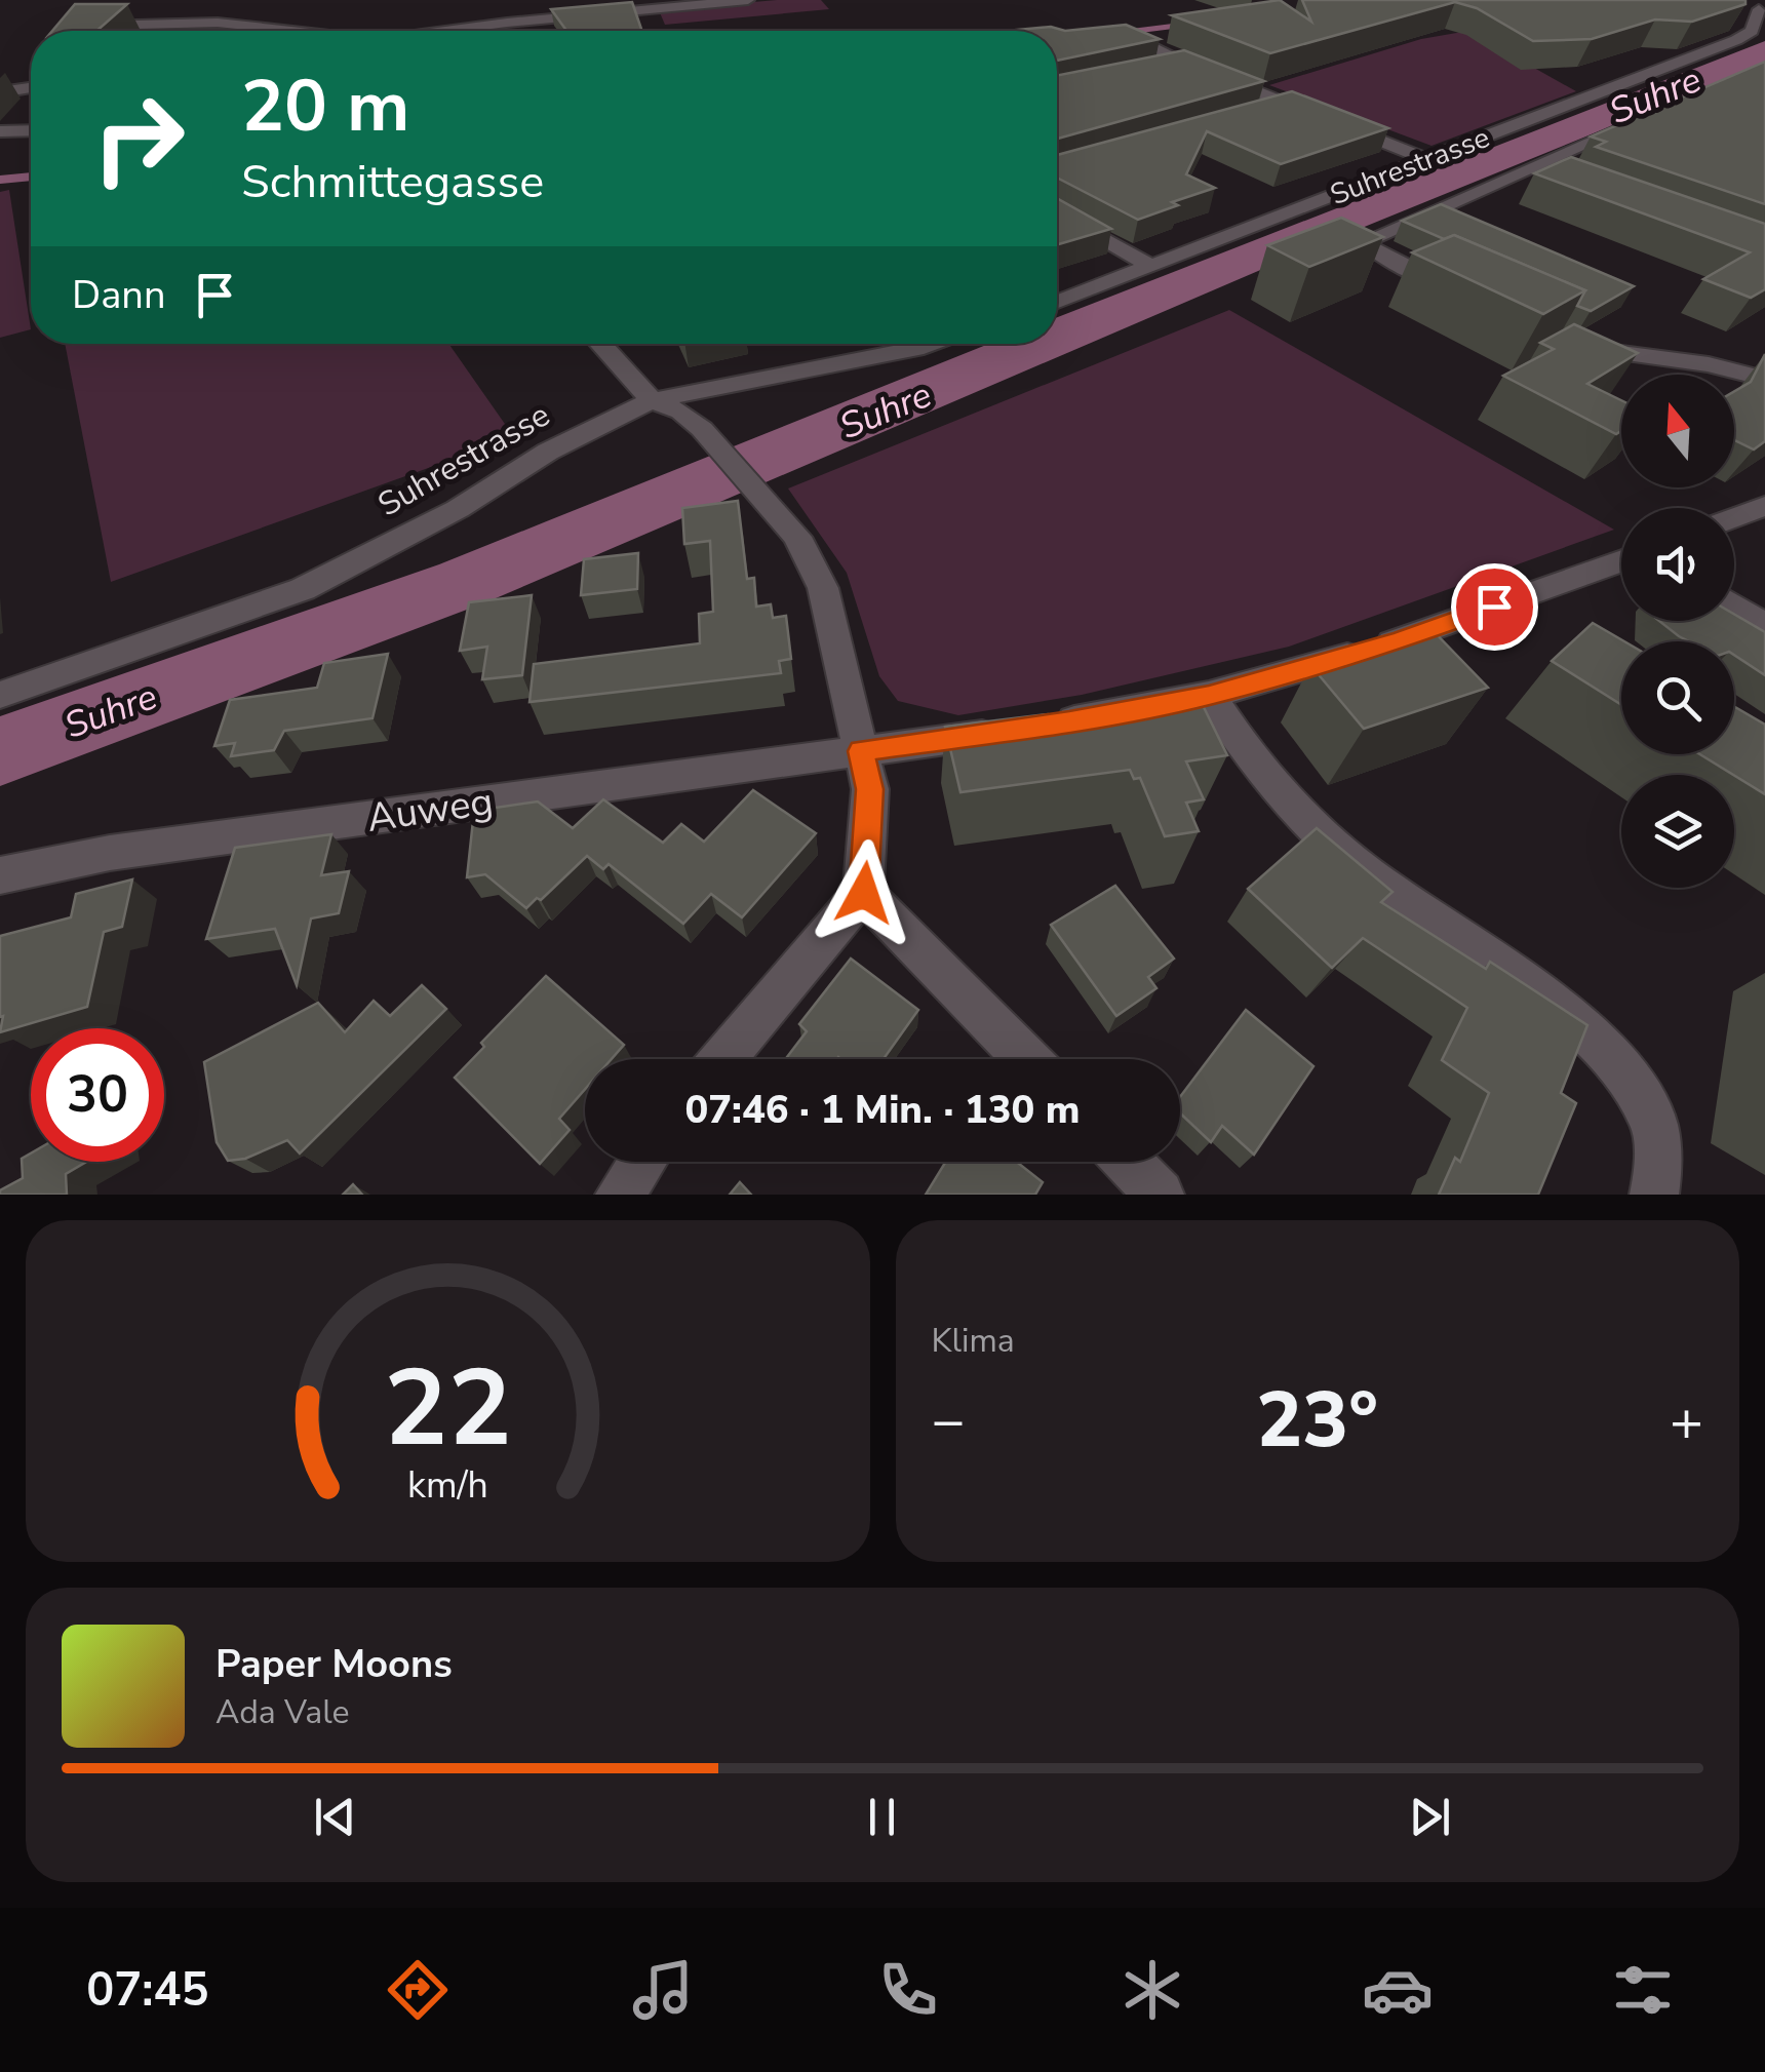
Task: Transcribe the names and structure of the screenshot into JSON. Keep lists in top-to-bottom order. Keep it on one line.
{"streets":{"street":["Suhrestrasse","Auweg"]},"water":["Suhre"],"north":"top","page":{"turn":["20 m","Schmittegasse"],"then":"Dann","limit":"30","trip":"07:46 · 1 Min. · 130 m","tile":"Klima","heat":["−","23°","+"],"song":["Paper Moons","Ada Vale"],"tabs":"07:45","gauge":["22","km/h"]}}
